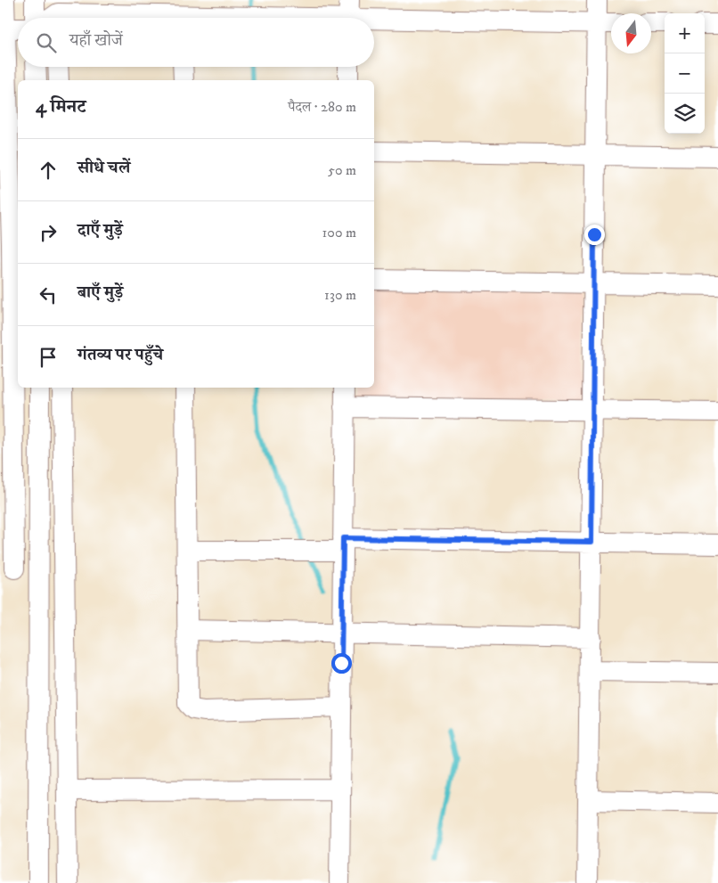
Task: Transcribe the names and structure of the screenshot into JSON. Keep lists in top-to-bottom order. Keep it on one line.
{"north":"bottom","page":{"map_buttons":["+","−"],"search":"यहाँ खोजें","heading":["4 मिनट","पैदल · 280 m"],"list":[["सीधे चलें","50 m"],["दाएँ मुड़ें","100 m"],["बाएँ मुड़ें","130 m"],"गंतव्य पर पहुँचे"]}}
